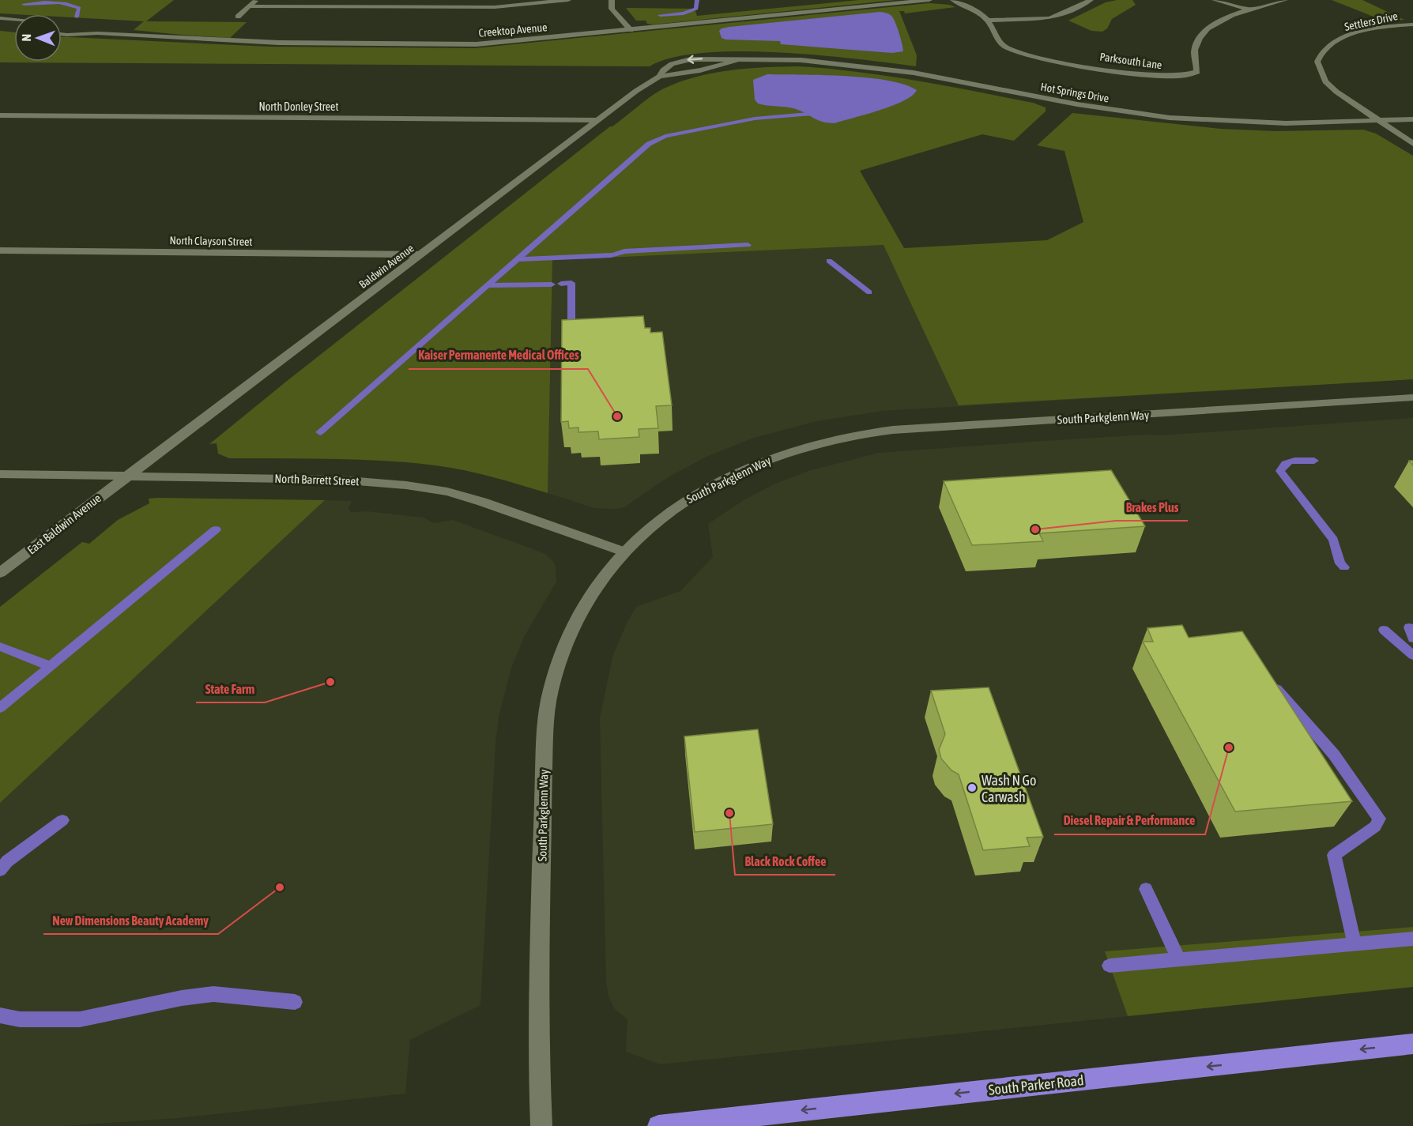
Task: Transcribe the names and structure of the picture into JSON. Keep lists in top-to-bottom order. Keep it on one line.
{"streets":{"highway":["South Parker Road"],"street":["Settlers Drive","Creektop Avenue","Parksouth Lane","Hot Springs Drive","North Donley Street","North Clayson Street","Baldwin Avenue","South Parkglenn Way","North Barrett Street","East Baldwin Avenue"]},"crossings":[["Settlers Drive","Hot Springs Drive"],["Hot Springs Drive","Baldwin Avenue"],["North Donley Street","Baldwin Avenue"],["North Clayson Street","Baldwin Avenue"],["Baldwin Avenue","North Barrett Street"],["Baldwin Avenue","East Baldwin Avenue"],["South Parkglenn Way","North Barrett Street"],["North Barrett Street","East Baldwin Avenue"]],"one_way":["South Parker Road"],"places":["Kaiser Permanente Medical Offices","Brakes Plus","State Farm","Diesel Repair & Performance","Wash N Go Carwash","Black Rock Coffee","New Dimensions Beauty Academy"],"north":"left"}
